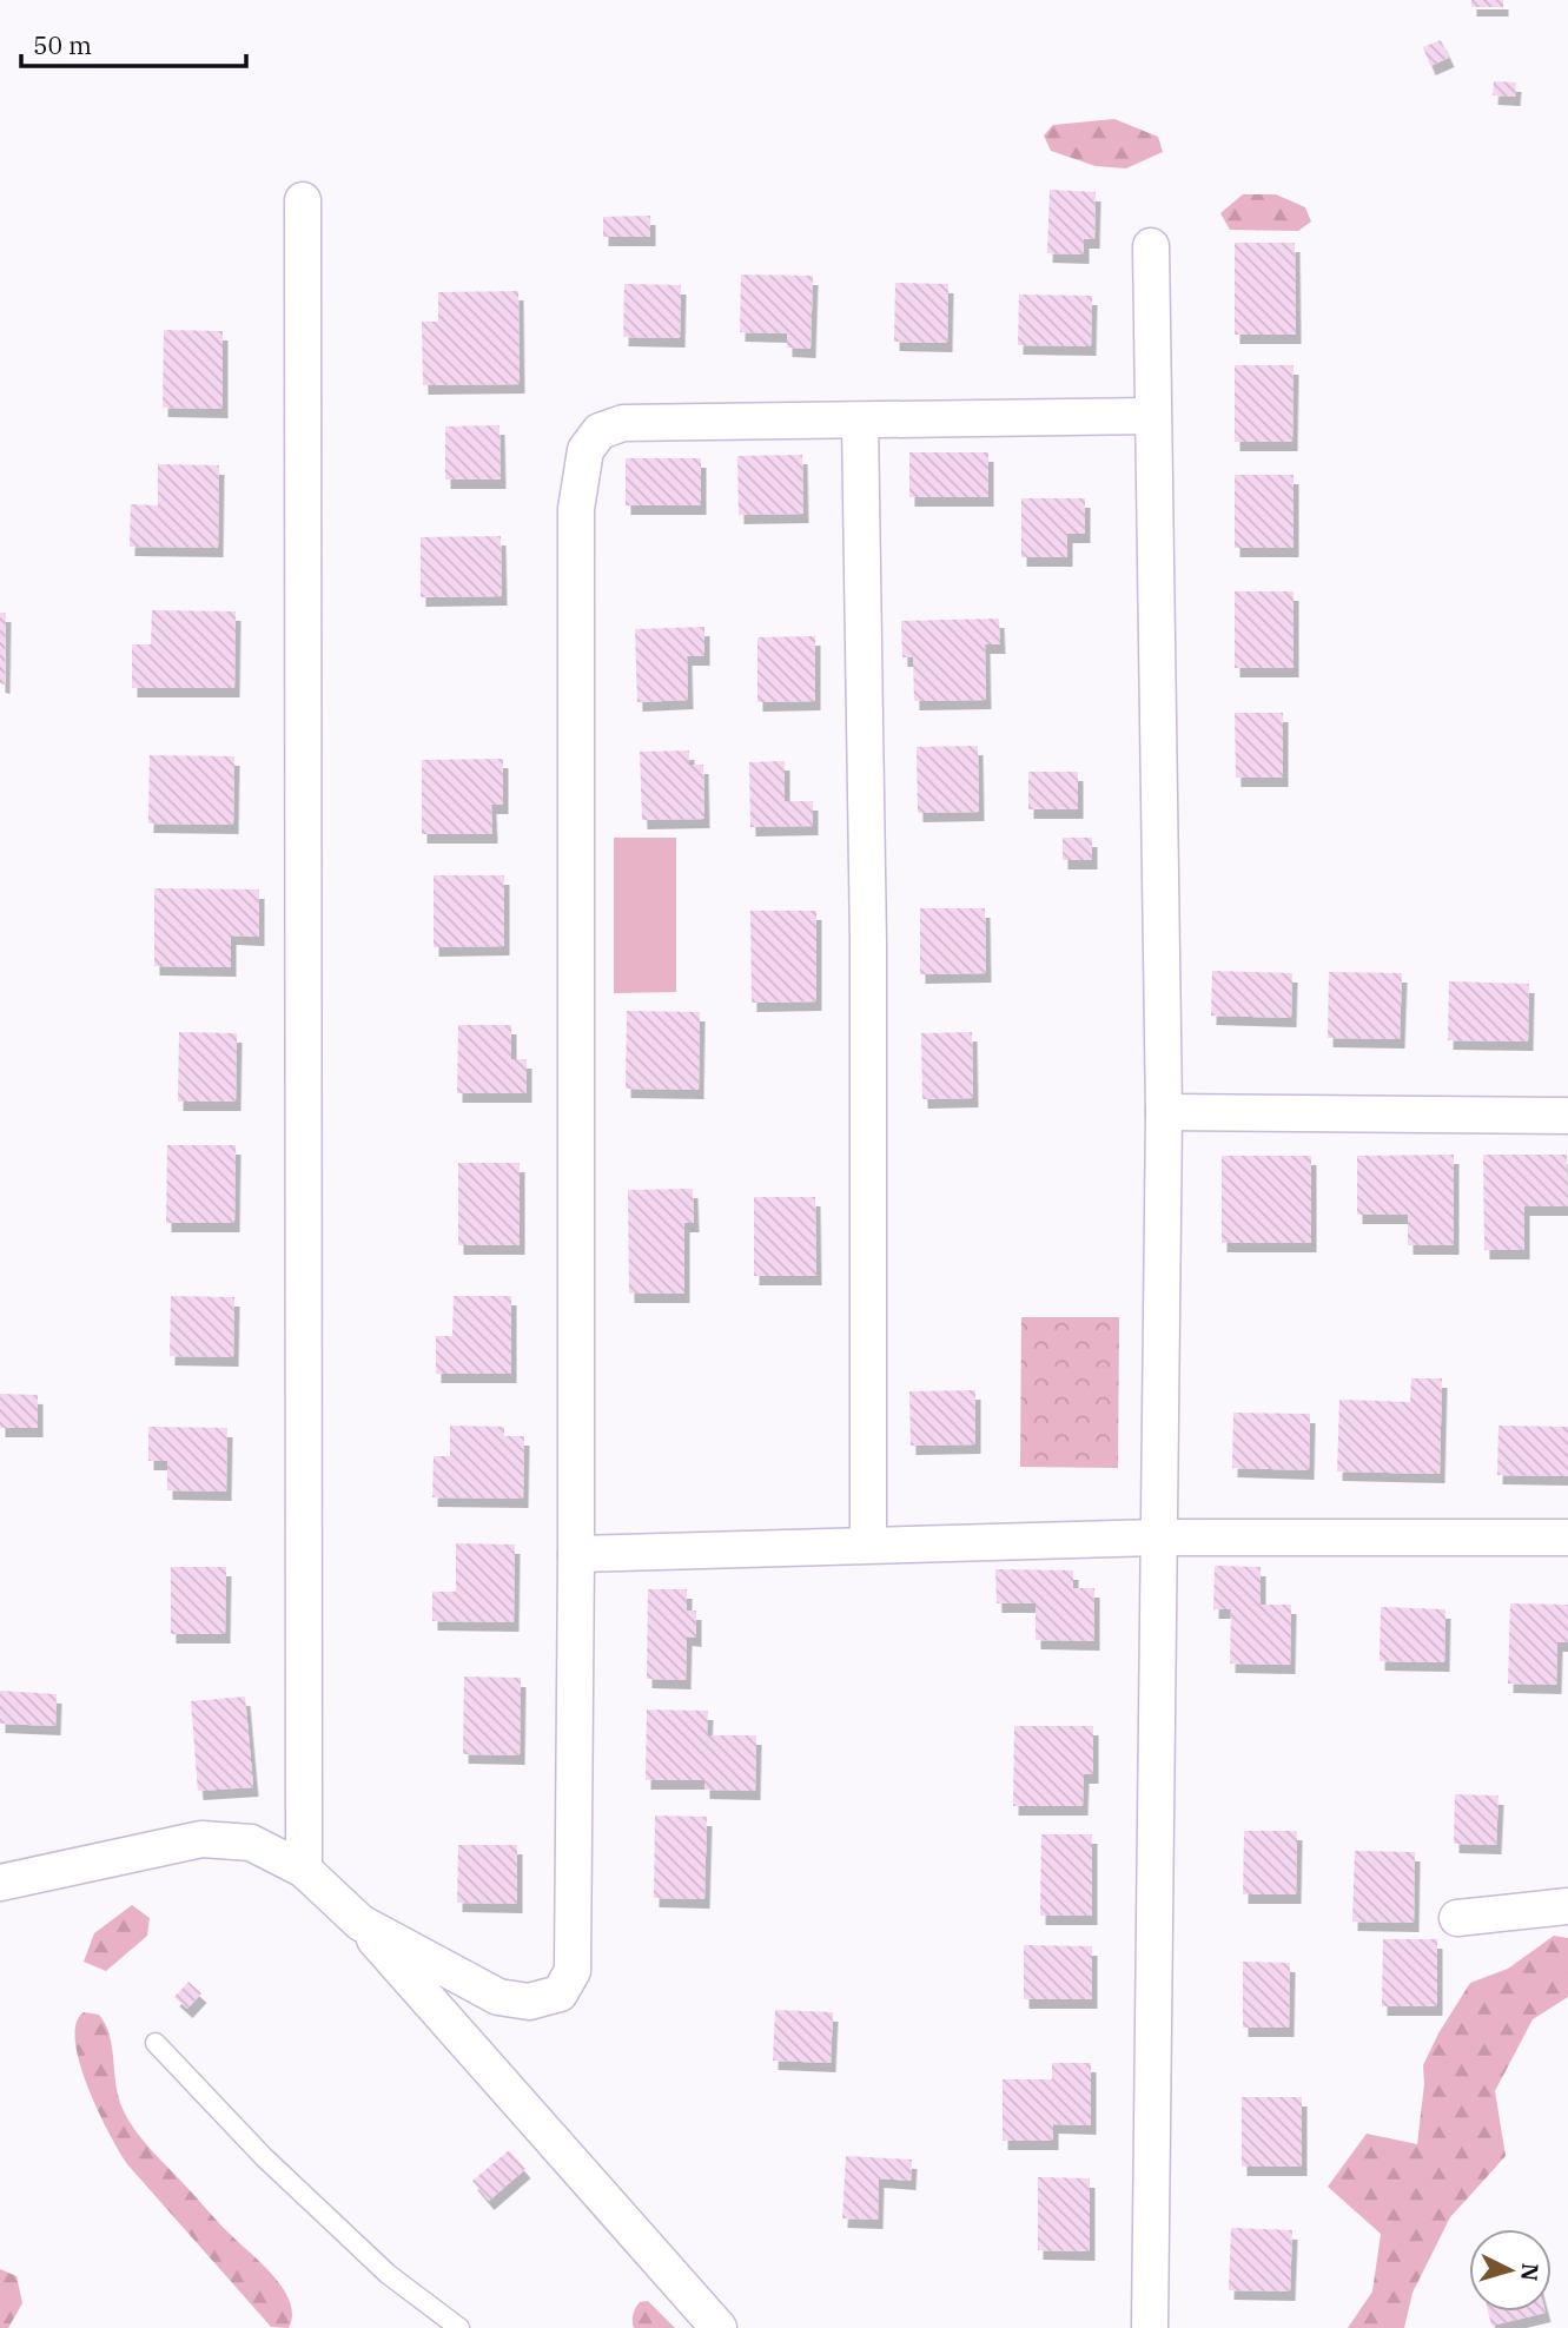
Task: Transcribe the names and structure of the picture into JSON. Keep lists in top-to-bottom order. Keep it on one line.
{"scale_bar":"50 m","north":"right"}
